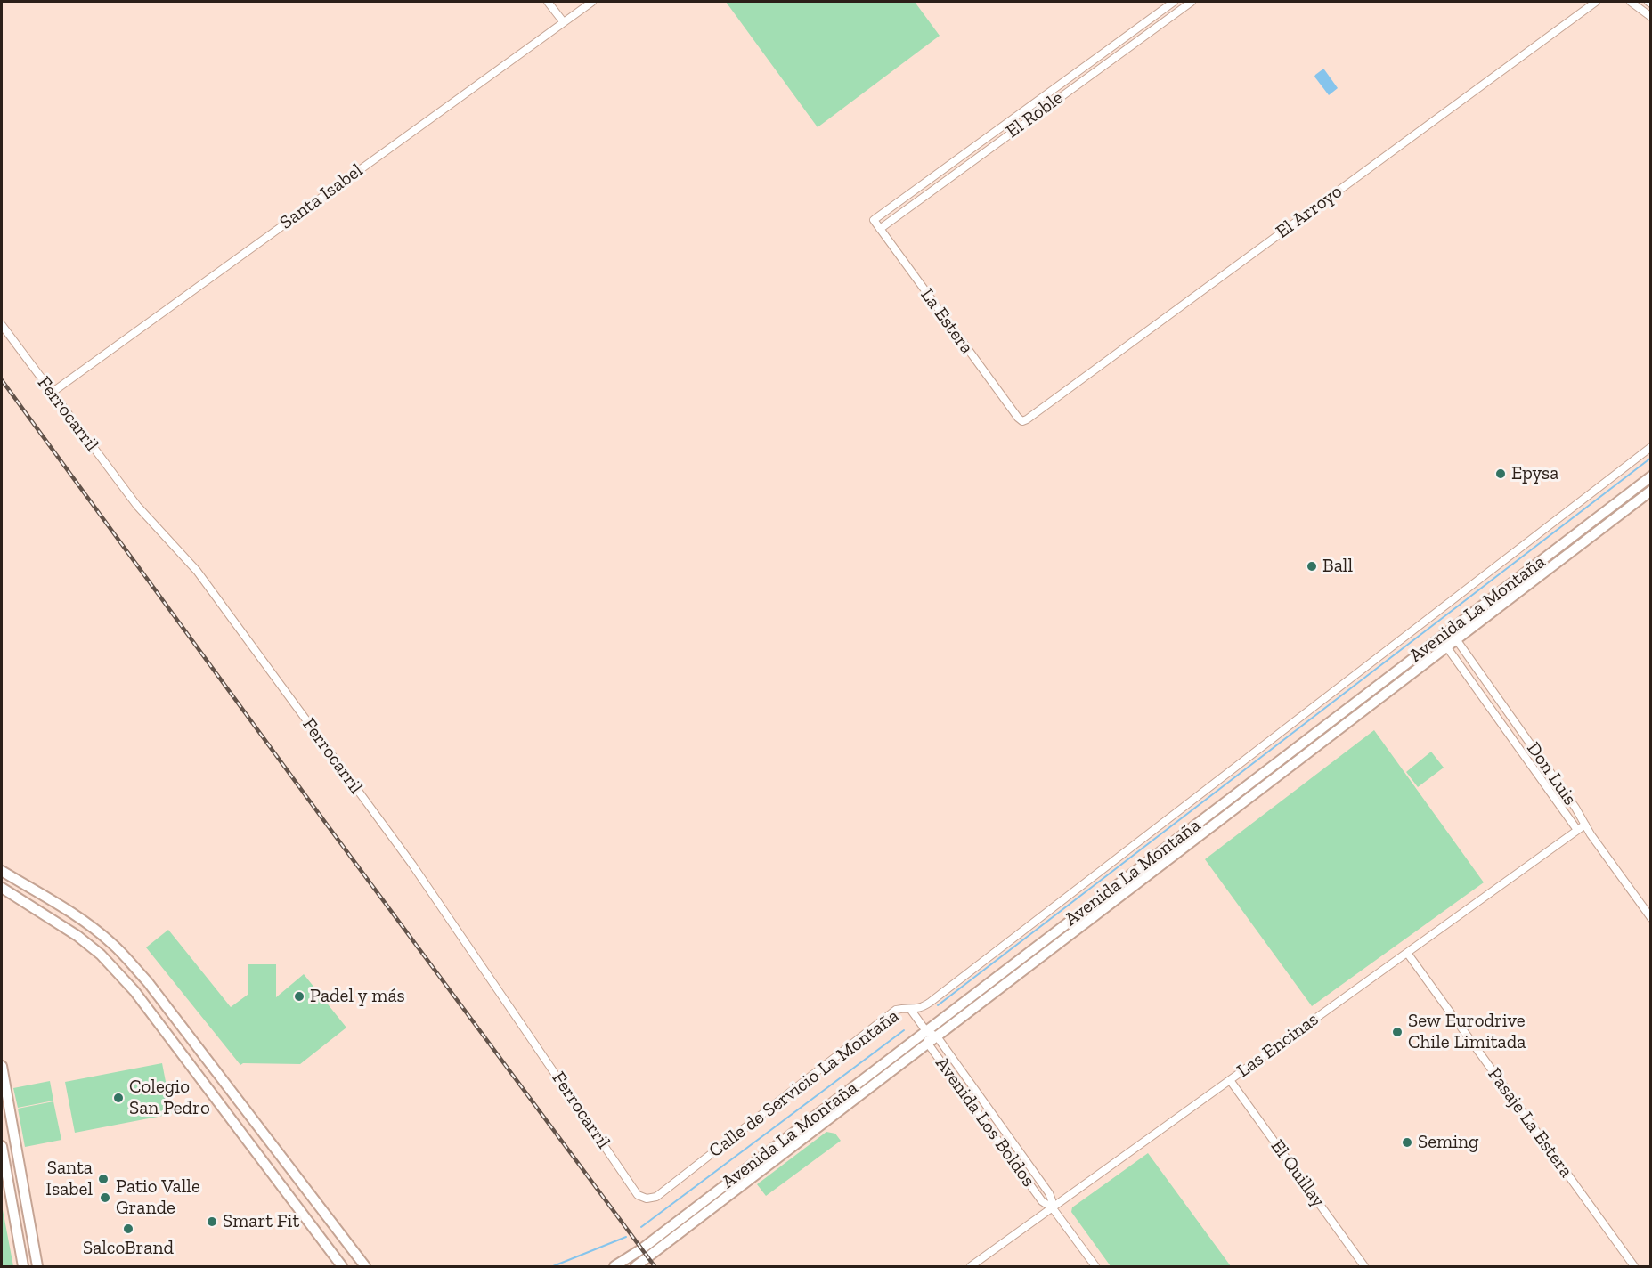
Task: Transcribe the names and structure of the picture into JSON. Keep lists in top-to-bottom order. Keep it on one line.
{"streets":{"main road":["Avenida La Montaña"],"street":["El Roble","Santa Isabel","El Arroyo","La Estera","Ferrocarril","Don Luis","Las Encinas","Calle de Servicio La Montaña","Avenida Los Boldos","Pasaje La Estera","El Quillay"]},"crossings":[["El Roble","La Estera"],["Santa Isabel","Ferrocarril"],["El Arroyo","La Estera"],["Ferrocarril","Calle de Servicio La Montaña"],["Avenida La Montaña","Don Luis"],["Avenida La Montaña","Avenida Los Boldos"],["Don Luis","Las Encinas"],["Las Encinas","Avenida Los Boldos"],["Las Encinas","Pasaje La Estera"],["Las Encinas","El Quillay"],["Calle de Servicio La Montaña","Avenida Los Boldos"]],"places":["Epysa","Ball","Padel y más","Sew Eurodrive Chile Limitada","Colegio San Pedro","Seming","Santa Isabel","Patio Valle Grande","Smart Fit","SalcoBrand"]}
